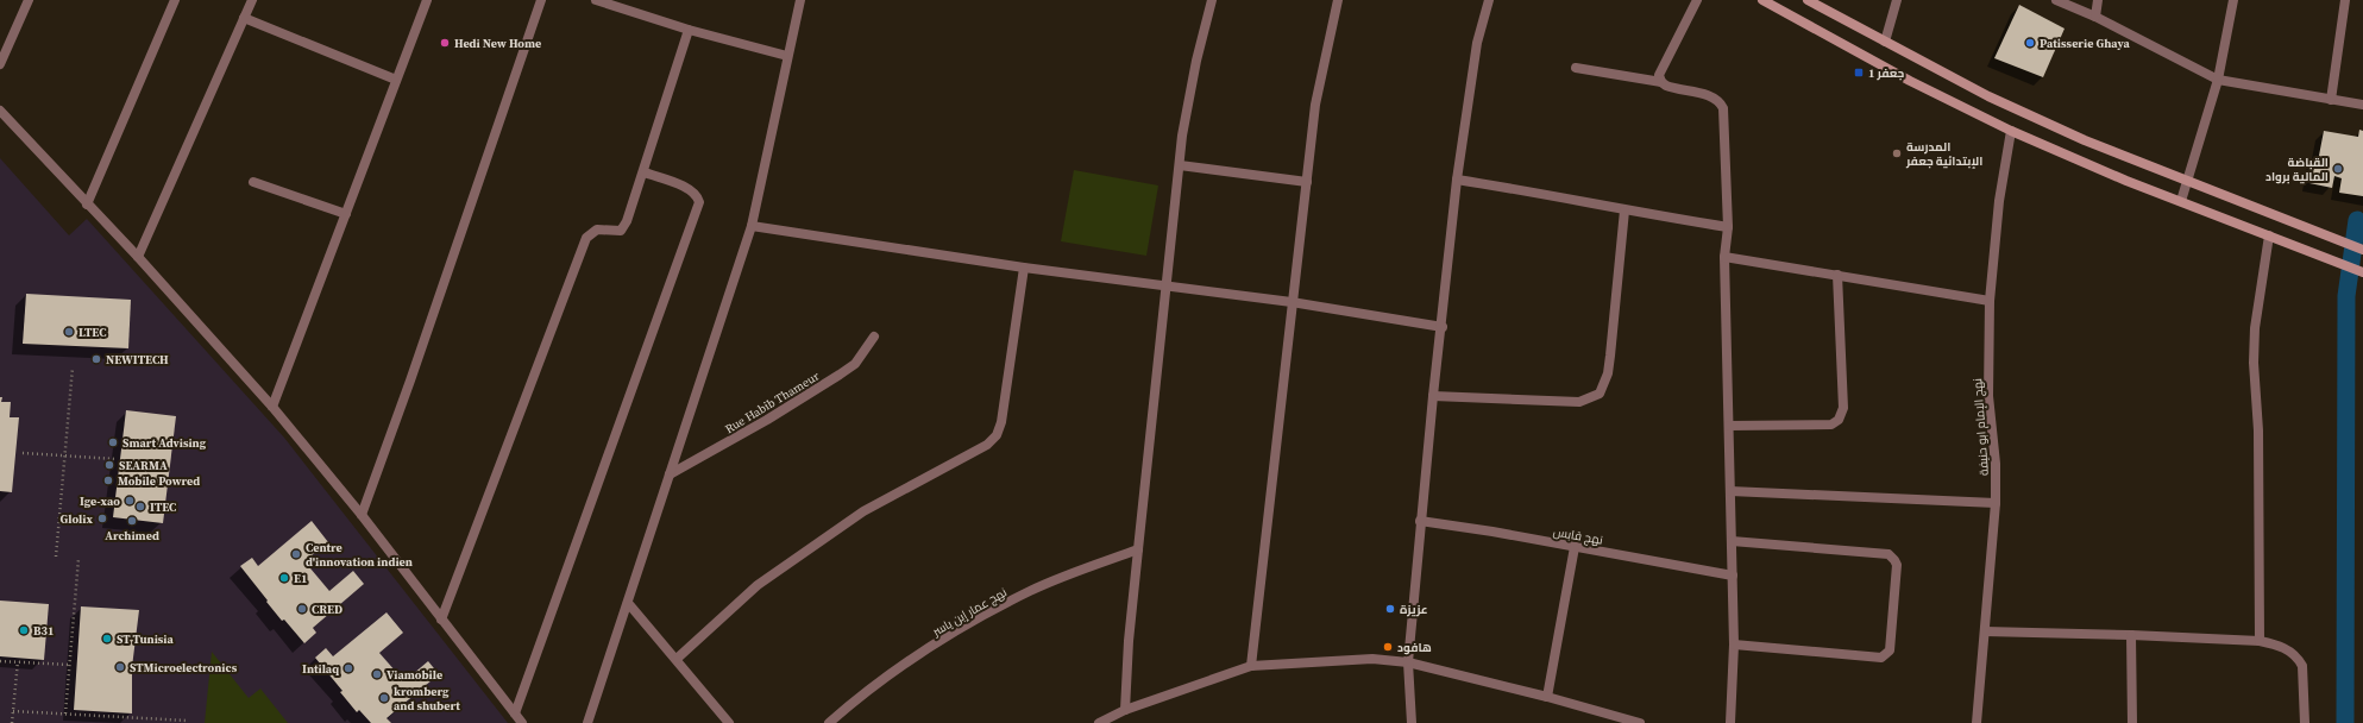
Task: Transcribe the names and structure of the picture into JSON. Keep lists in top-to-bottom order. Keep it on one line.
{"streets":{"street":["Rue Habib Thameur","نهج الإمام ابو حنيفة","نهج قابس","نهج عمار إبن ياسر"]},"places":{"other":["Hedi New Home","Patisserie Ghaya","المدرسة الإبتدائية جعفر","القباضة المالية برواد","LTEC","NEWITECH","Smart Advising","SEARMA","Mobile Powred","Ige-xao","ITEC","Glolix","Archimed","Centre d'innovation indien","E1","CRED","عزيزة","B31","ST Tunisia","هافود","STMicroelectronics","Intilaq","Viamobile","kromberg and shubert"],"transit":["جعفر 1"]}}
